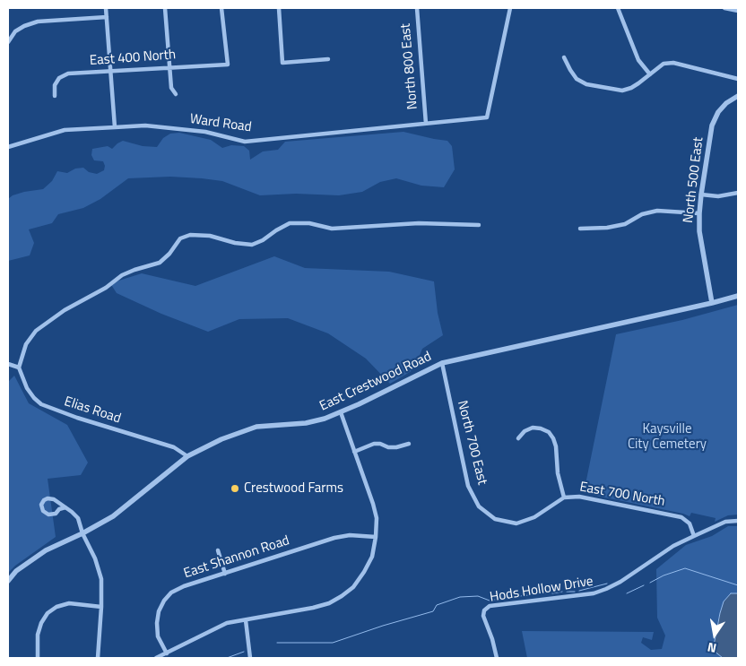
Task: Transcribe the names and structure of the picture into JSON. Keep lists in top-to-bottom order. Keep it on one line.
{"streets":{"street":["East 400 North","North 800 East","Ward Road","North 500 East","East Crestwood Road","Elias Road","North 700 East","East 700 North","East Shannon Road","Hods Hollow Drive"]},"crossings":[["North 800 East","Ward Road"],["North 500 East","East Crestwood Road"],["East Crestwood Road","Elias Road"],["East Crestwood Road","North 700 East"],["North 700 East","East 700 North"],["East 700 North","Hods Hollow Drive"]],"parks":["Kaysville City Cemetery"],"places":["Crestwood Farms"],"north":"bottom"}
